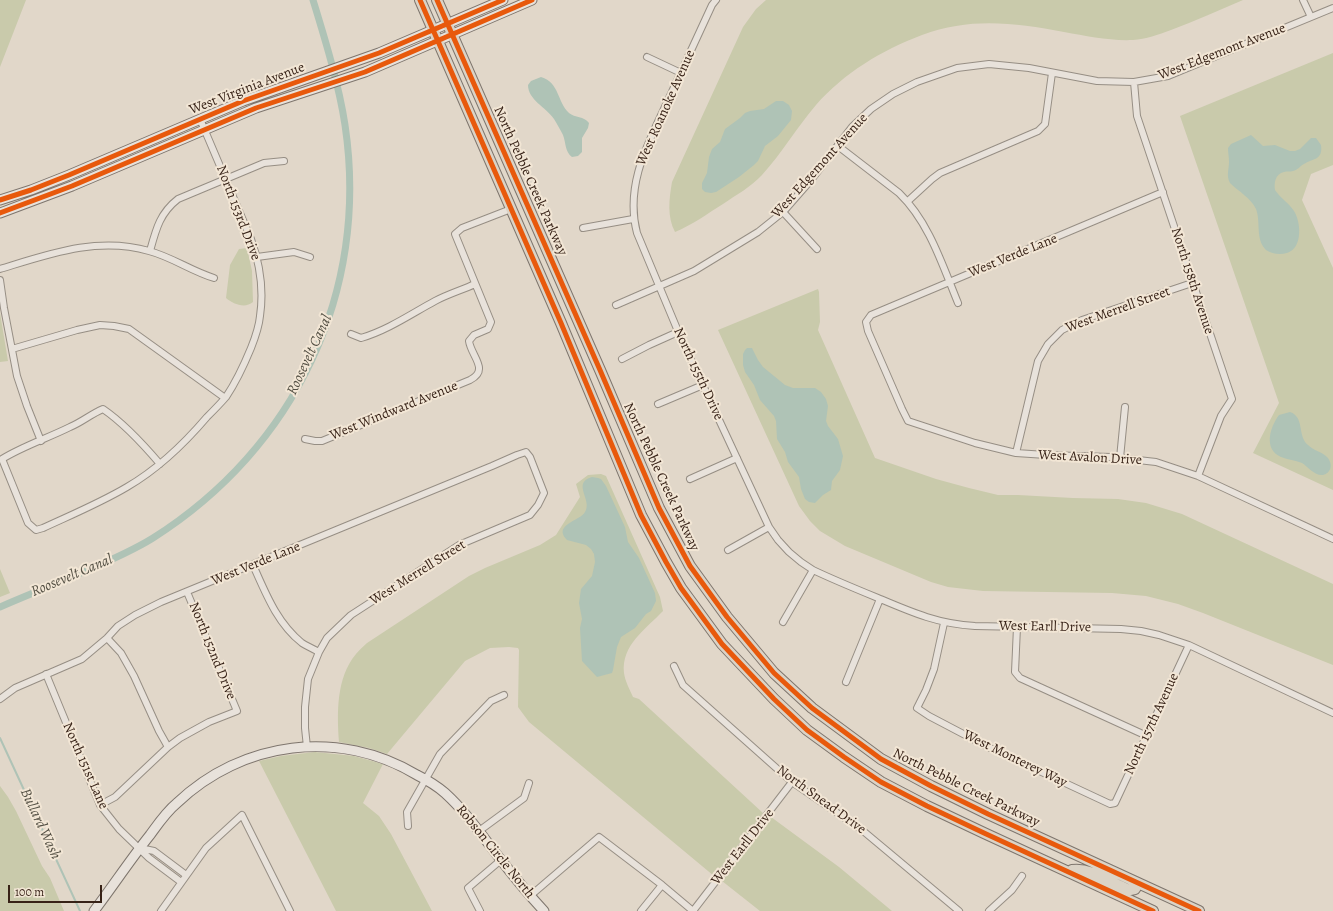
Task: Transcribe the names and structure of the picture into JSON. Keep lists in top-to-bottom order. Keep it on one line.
{"streets":{"main road":["West Virginia Avenue","North Pebble Creek Parkway","Robson Circle North"],"street":["West Edgemont Avenue","West Roanoke Avenue","North 153rd Drive","West Verde Lane","North 158th Avenue","West Merrell Street","North 155th Drive","West Windward Avenue","West Avalon Drive","West Earll Drive","North 152nd Drive","North 157th Avenue","West Monterey Way","North 151st Lane","North Snead Drive"]},"crossings":[["West Edgemont Avenue","North 158th Avenue"],["West Edgemont Avenue","North 155th Drive"],["West Virginia Avenue","North Pebble Creek Parkway"],["West Virginia Avenue","North 153rd Drive"],["West Roanoke Avenue","North 155th Drive"],["West Verde Lane","North 158th Avenue"],["West Verde Lane","West Merrell Street"],["West Verde Lane","West Avalon Drive"],["West Verde Lane","North 152nd Drive"],["West Verde Lane","North 151st Lane"],["North 158th Avenue","West Merrell Street"],["North 158th Avenue","West Avalon Drive"],["West Merrell Street","West Avalon Drive"],["West Merrell Street","Robson Circle North"],["North 155th Drive","West Earll Drive"],["West Earll Drive","North 157th Avenue"],["West Earll Drive","West Monterey Way"],["West Earll Drive","North Snead Drive"],["North 157th Avenue","West Monterey Way"],["North 151st Lane","Robson Circle North"]],"water":["Roosevelt Canal","Bullard Wash"],"scale_bar":"100 m"}
